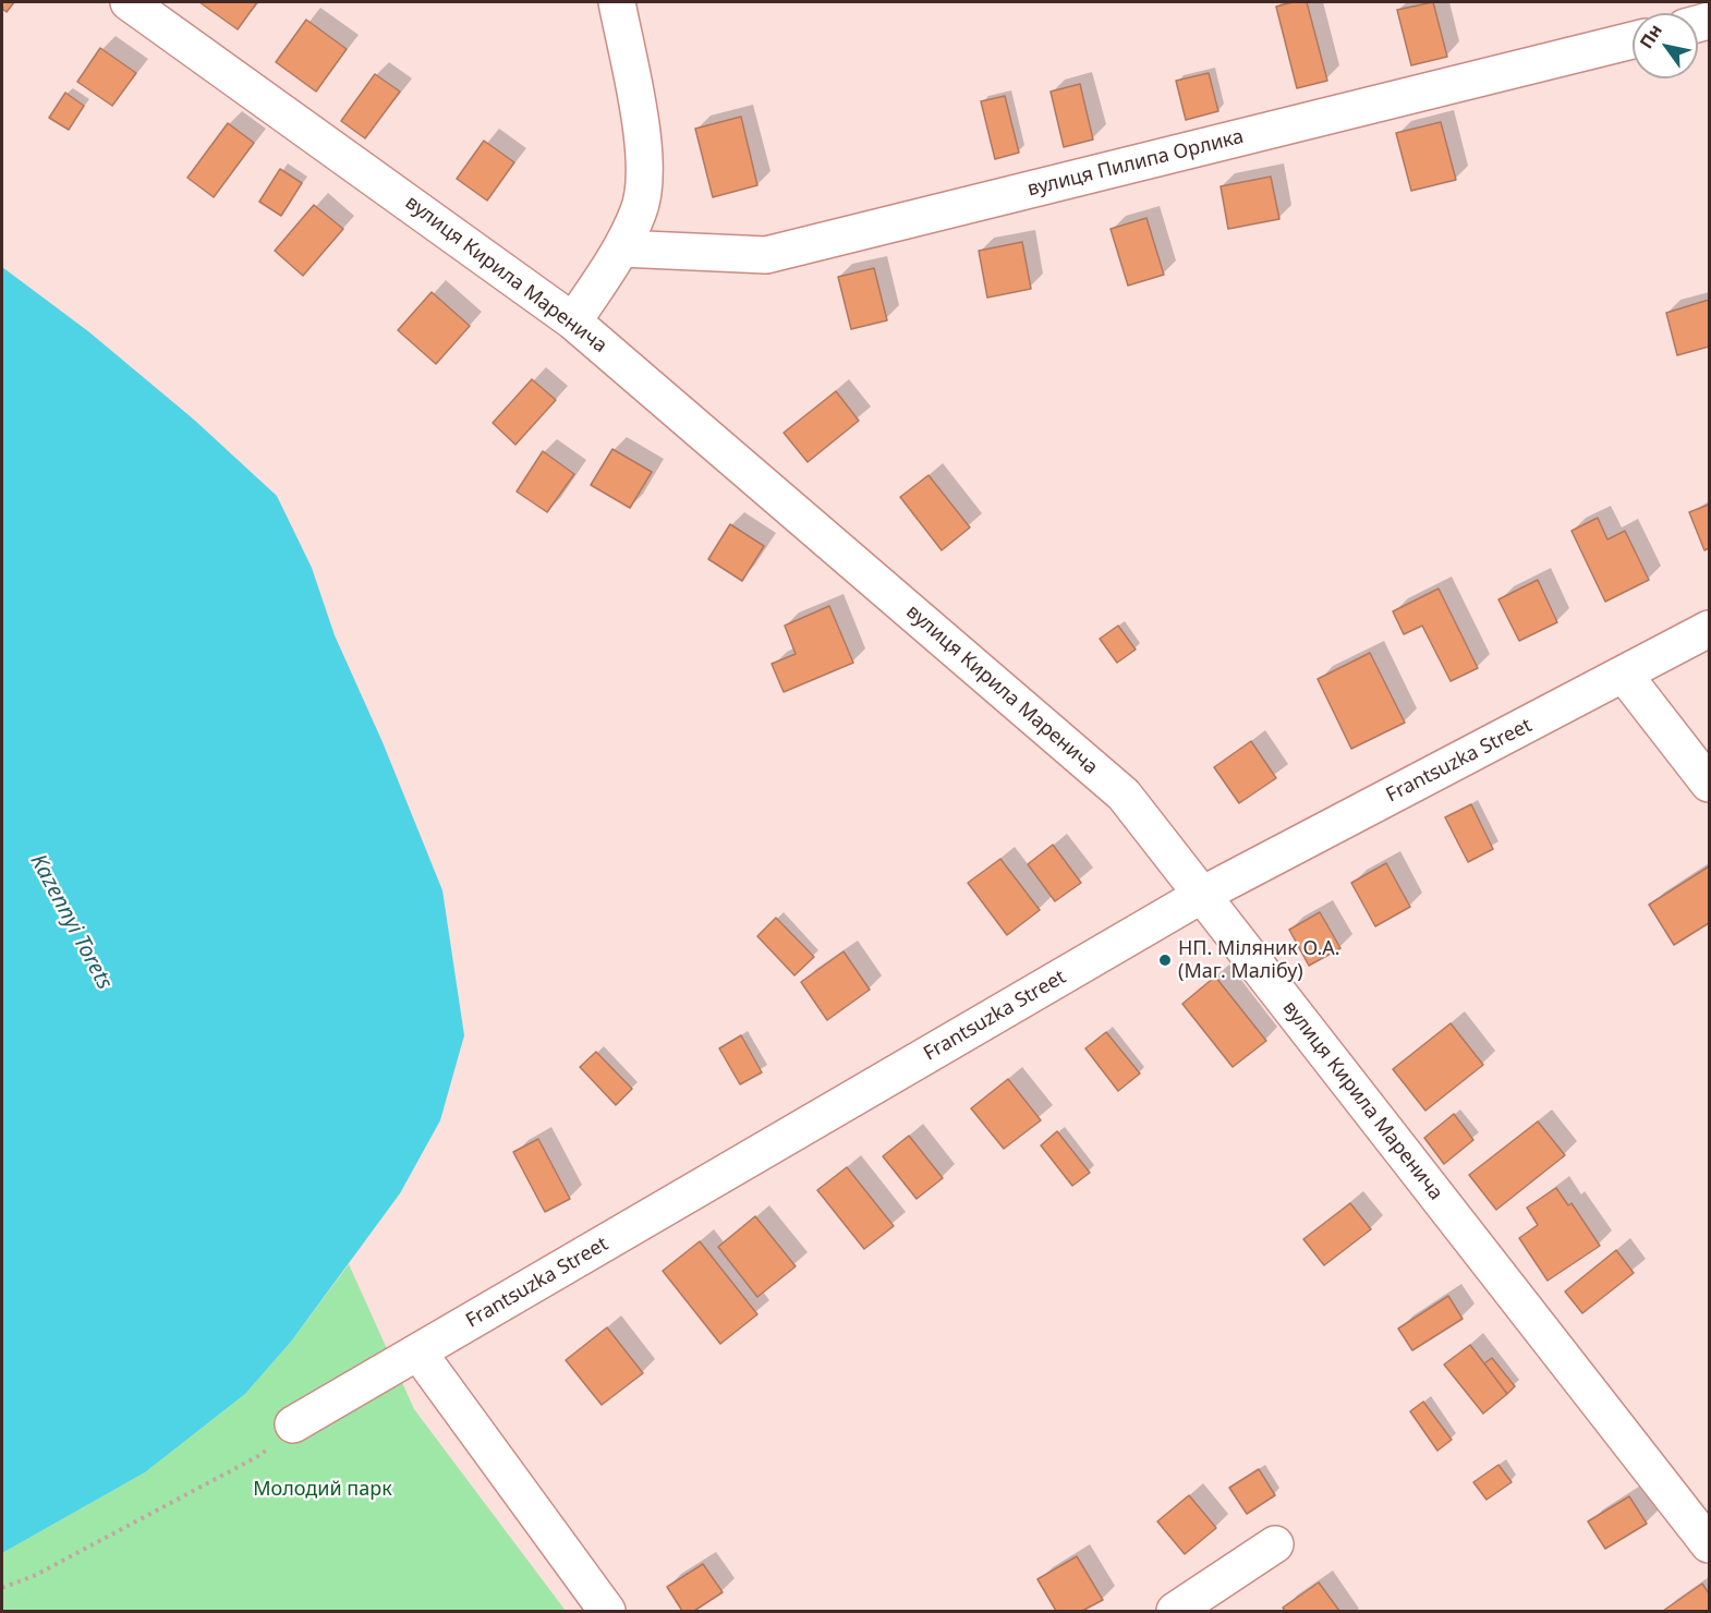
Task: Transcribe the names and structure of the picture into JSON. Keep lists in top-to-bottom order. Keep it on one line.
{"streets":{"street":["вулиця Пилипа Орлика","вулиця Кирила Маренича","Frantsuzka Street"]},"crossings":[["вулиця Кирила Маренича","Frantsuzka Street"]],"water":["Kazennyi Torets"],"parks":["Молодий парк"],"places":["НП. Міляник О.А. (Маг. Малібу)"],"north":"top left"}
